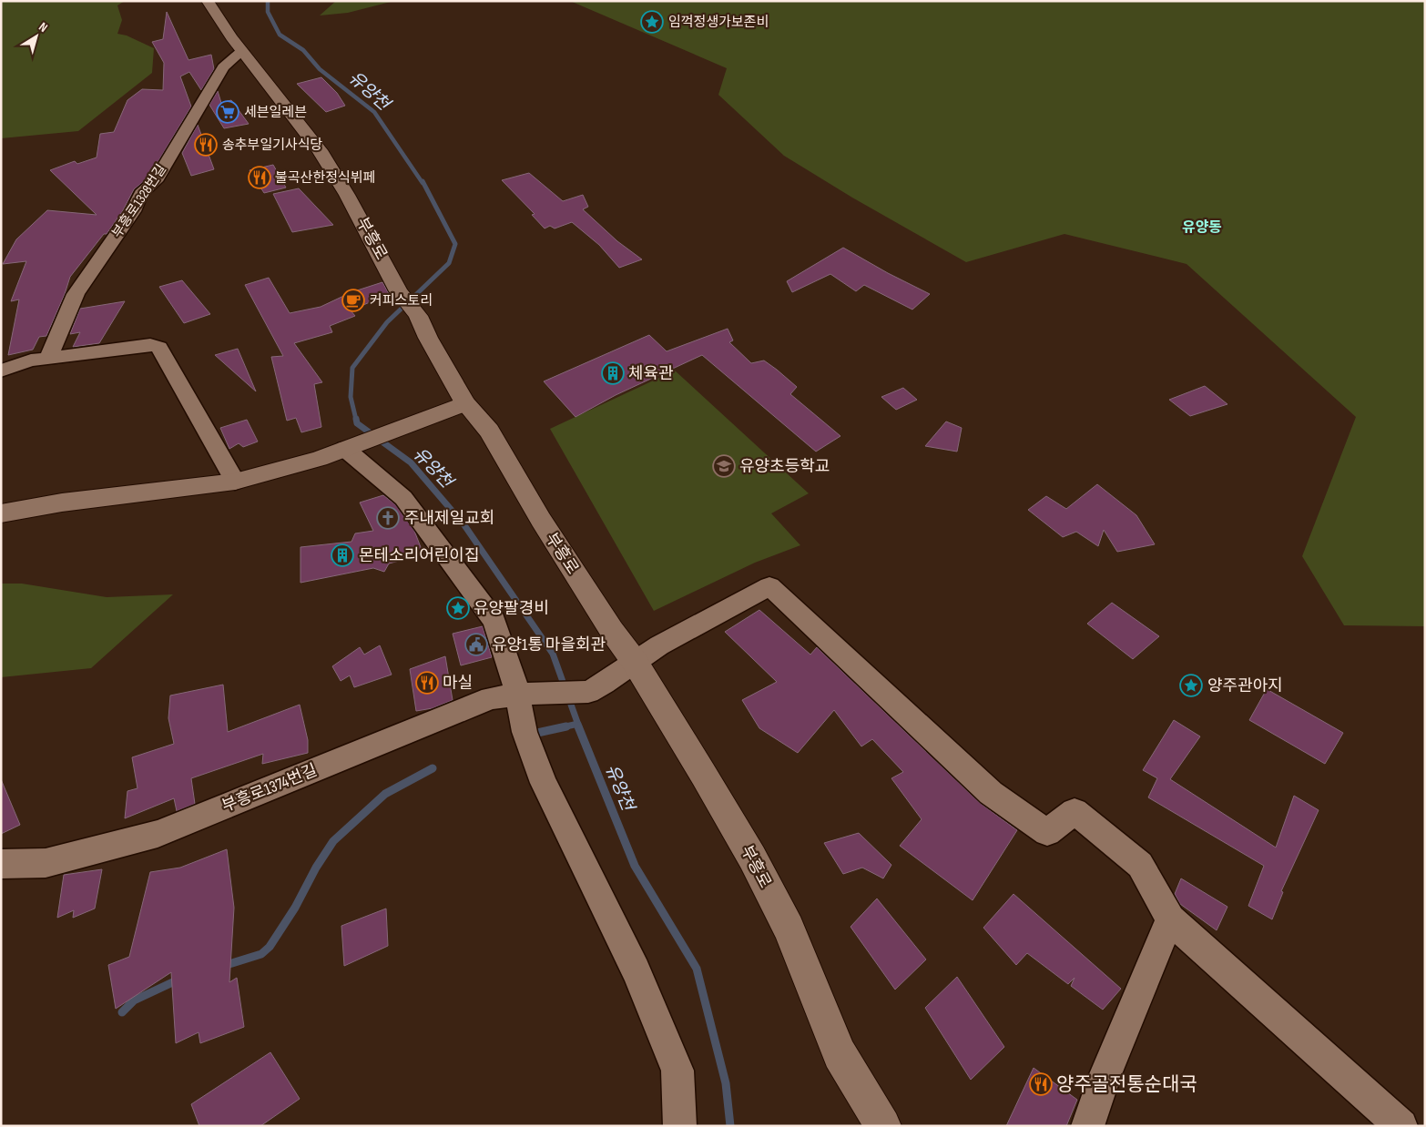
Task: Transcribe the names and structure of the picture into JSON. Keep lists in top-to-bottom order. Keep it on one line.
{"streets":{"main road":["부흥로"],"street":["부흥로1328번길","부흥로1374번길"]},"crossings":[["부흥로1328번길","부흥로"],["부흥로","부흥로1374번길"]],"districts":["유양동"],"water":["유양천"],"places":{"place":["임꺽정생가보존비","유양팔경비","양주관아지"],"supermarket":["세븐일레븐"],"restaurant":["송추부일기사식당","불곡산한정식뷔페","마실","양주골전통순대국"],"cafe":["커피스토리"],"building":["체육관","몬테소리어린이집"],"school or university":["유양초등학교"],"church":["주내제일교회"],"public building":["유양1통 마을회관"]},"north":"top right"}
